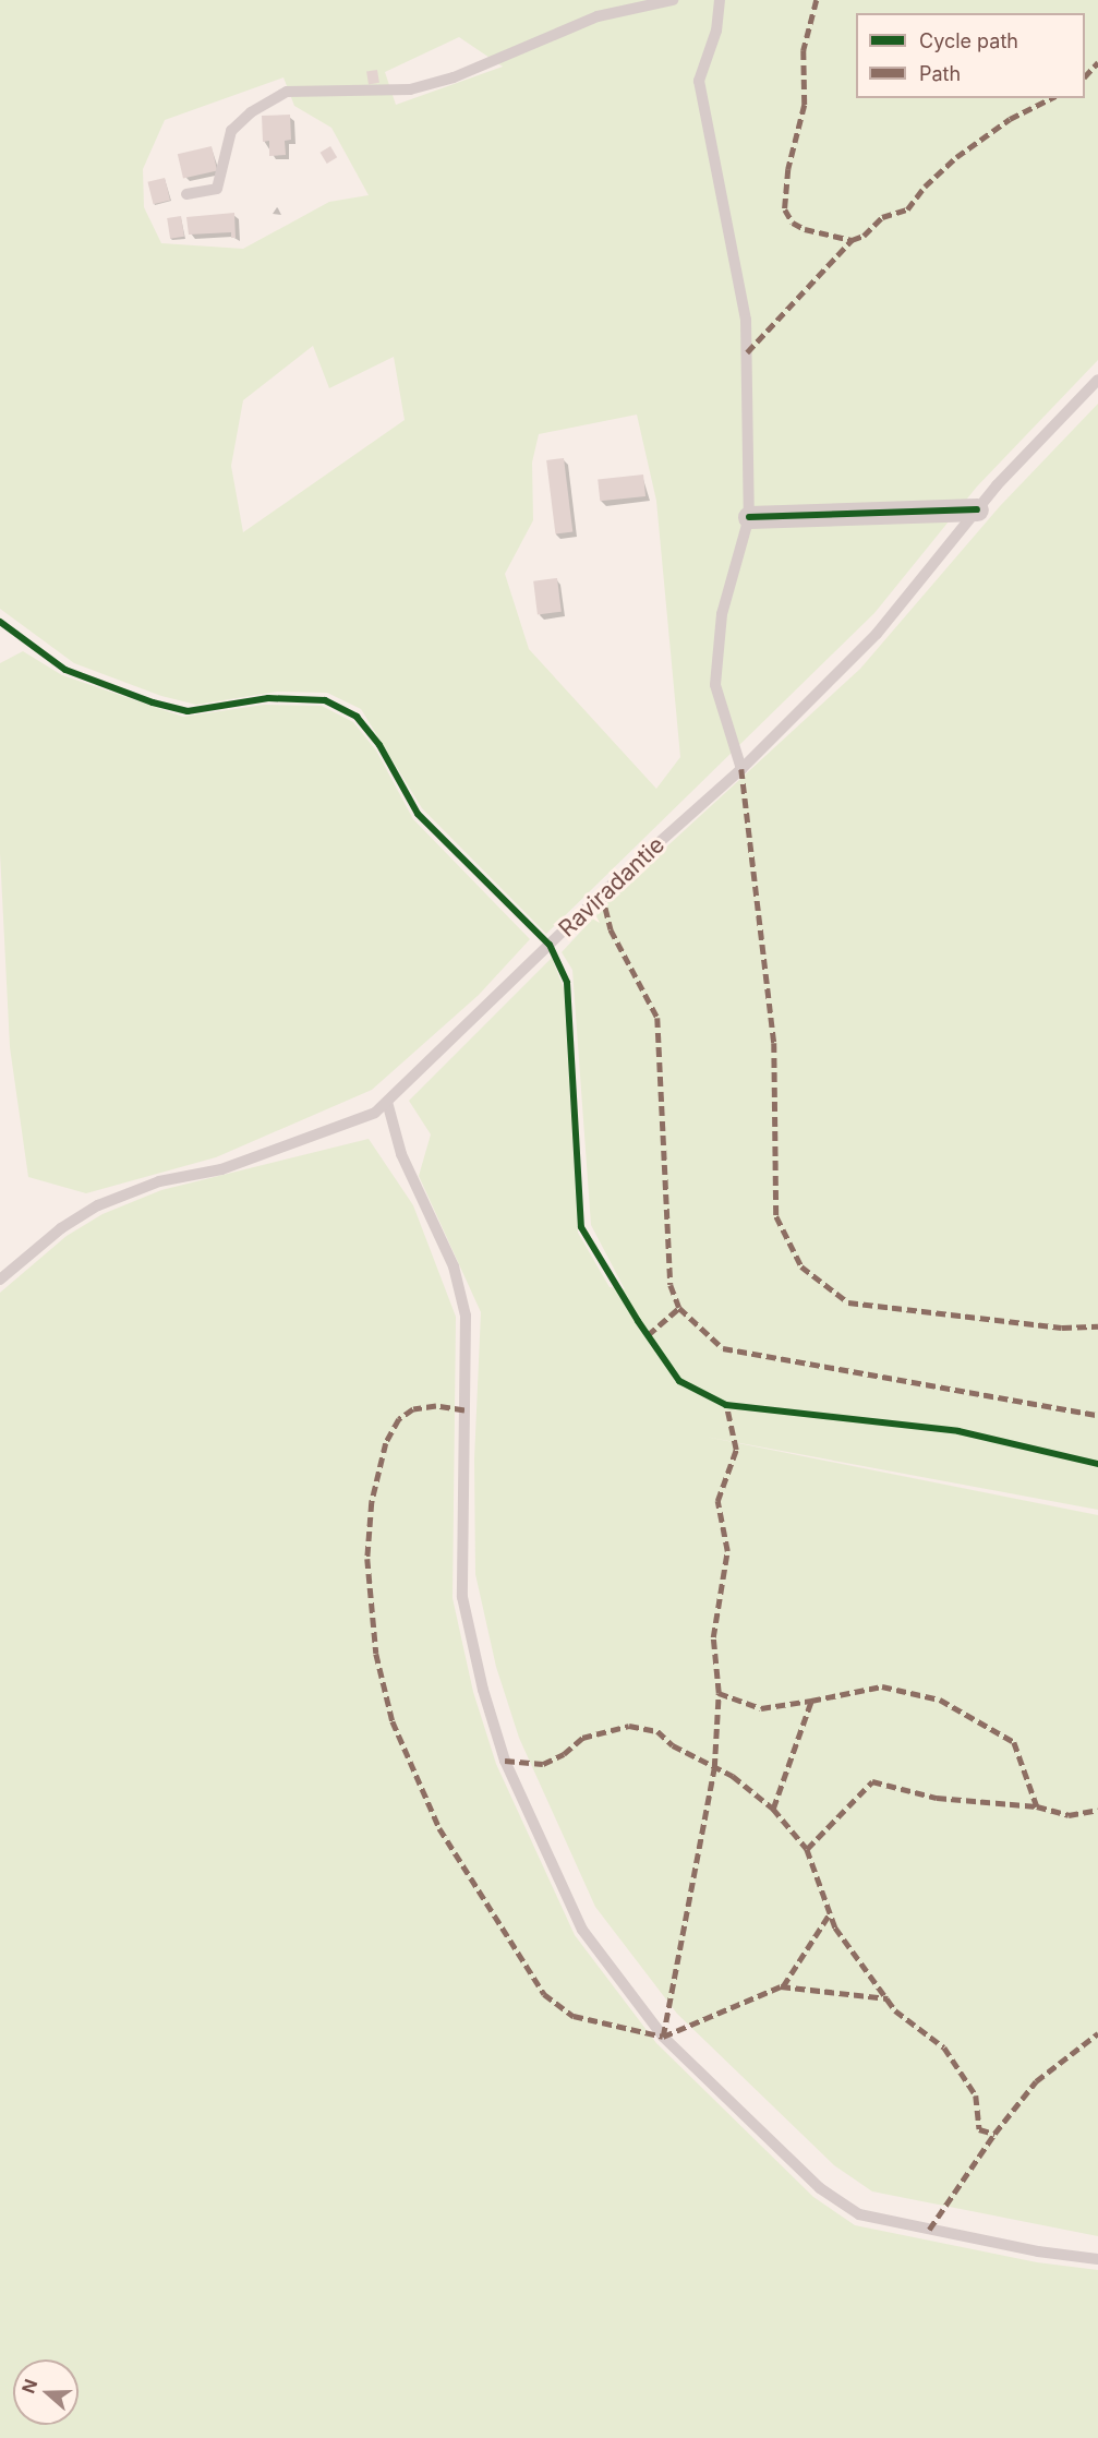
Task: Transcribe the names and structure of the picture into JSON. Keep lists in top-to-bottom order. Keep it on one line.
{"streets":{"lane":["Raviradantie"]},"legend":["Cycle path","Path"],"north":"left"}
